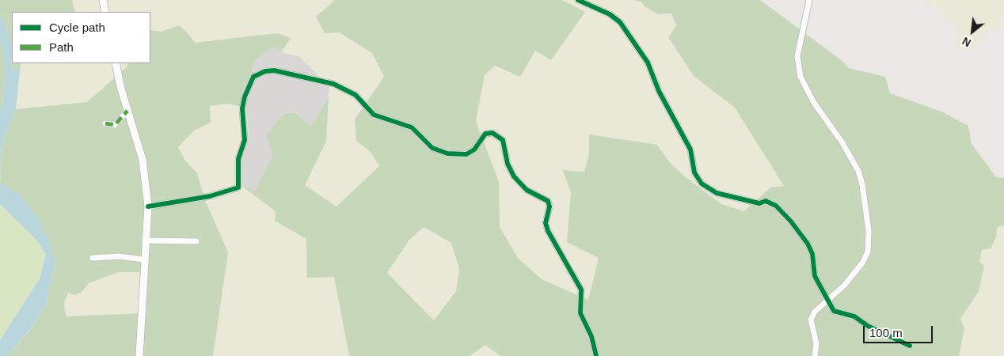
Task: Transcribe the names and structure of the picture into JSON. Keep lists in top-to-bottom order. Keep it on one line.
{"legend":["Cycle path","Path"],"scale_bar":"100 m","north":"bottom left"}
